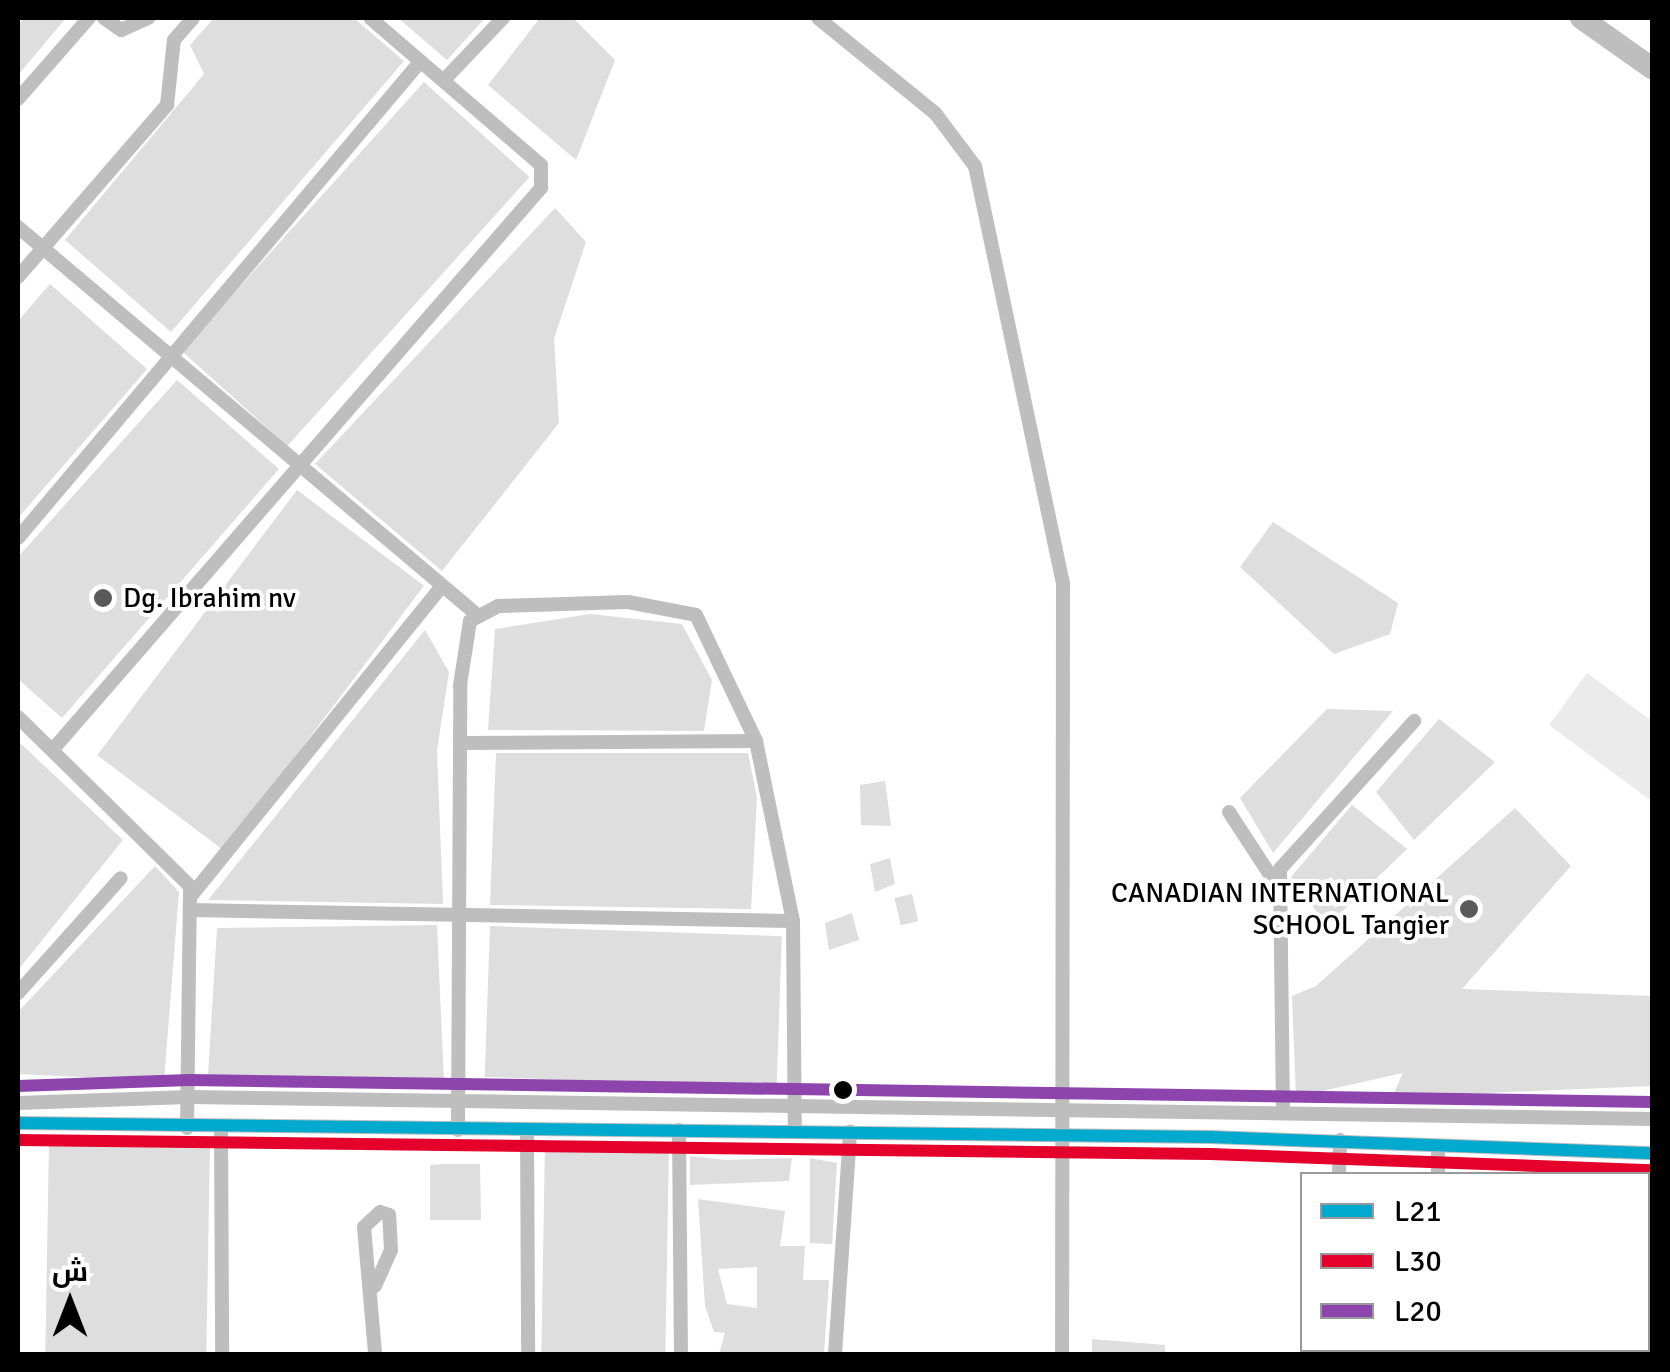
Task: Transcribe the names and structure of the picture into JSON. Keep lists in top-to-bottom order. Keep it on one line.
{"places":["Dg. Ibrahim nv","CANADIAN INTERNATIONAL SCHOOL Tangier"],"lines":["transit line L20","transit line L21","transit line L30"],"legend":["L21","L30","L20"],"north":"top"}
